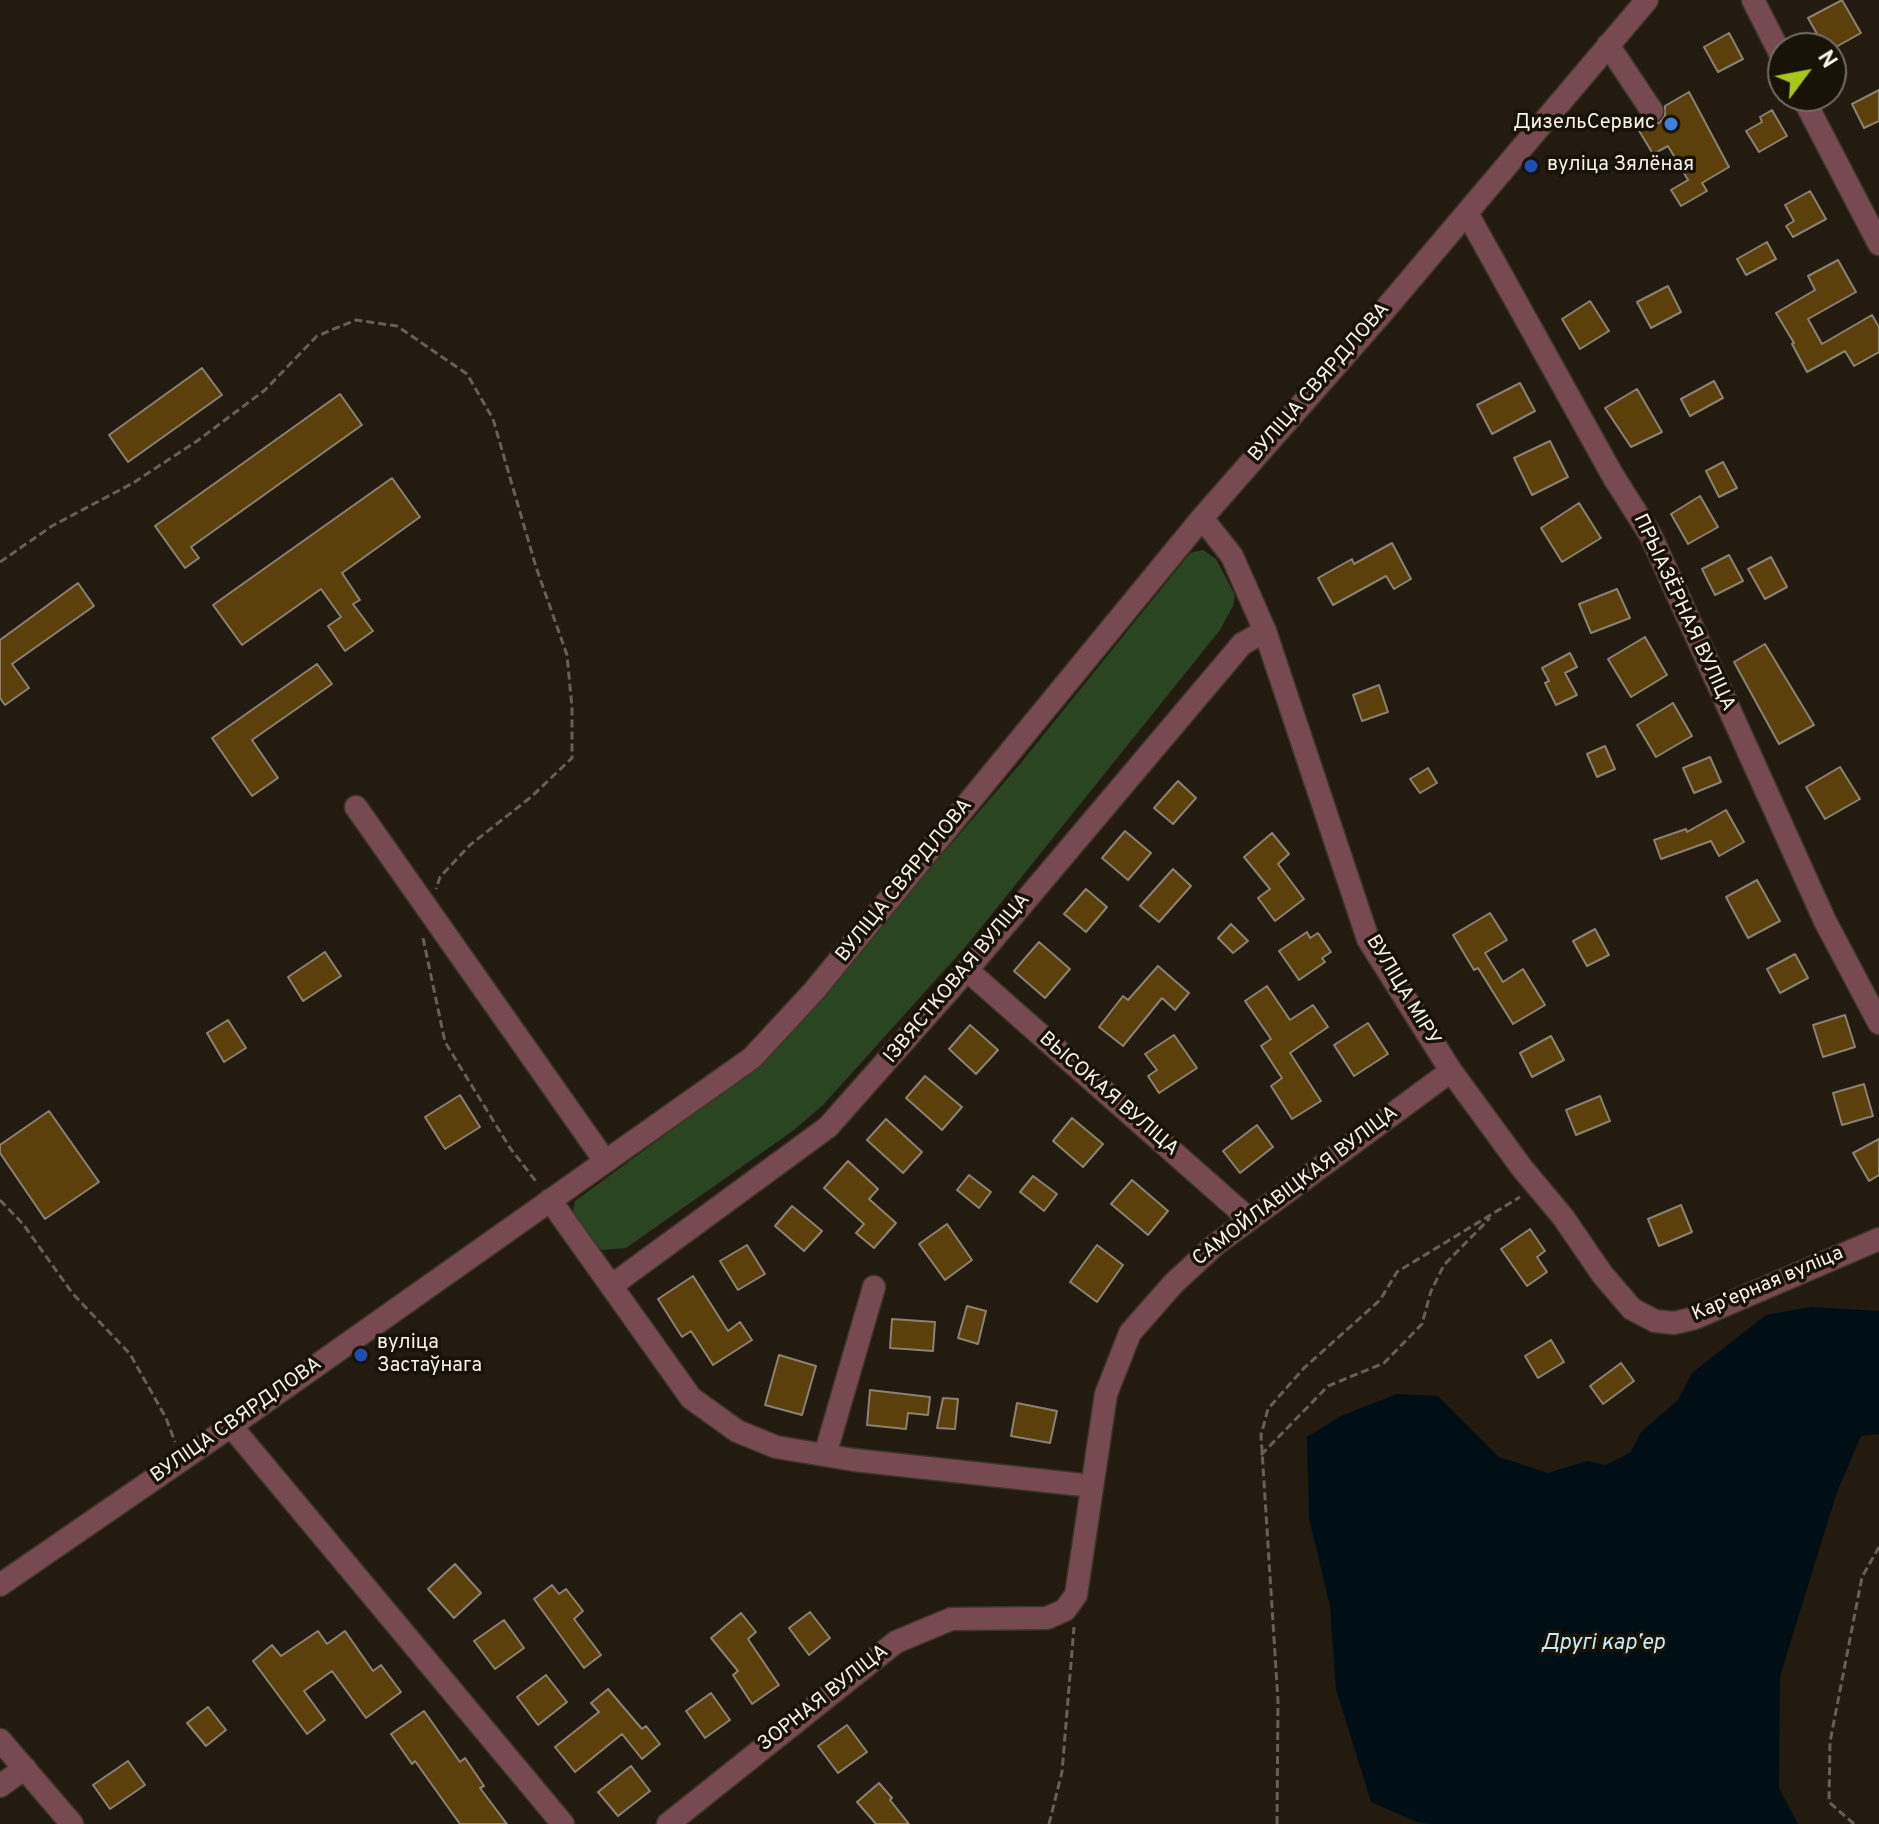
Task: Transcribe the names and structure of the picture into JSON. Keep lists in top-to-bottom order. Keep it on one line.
{"streets":{"street":["ВУЛІЦА СВЯРДЛОВА","ПРЫАЗЁРНАЯ ВУЛІЦА","ІЗВЯСТКОВАЯ ВУЛІЦА","ВУЛІЦА МІРУ","ВЫСОКАЯ ВУЛІЦА","САМОЙЛАВІЦКАЯ ВУЛІЦА","Карʼерная вуліца","ЗОРНАЯ ВУЛІЦА"]},"crossings":[["ВУЛІЦА СВЯРДЛОВА","ПРЫАЗЁРНАЯ ВУЛІЦА"],["ВУЛІЦА СВЯРДЛОВА","ВУЛІЦА МІРУ"],["ІЗВЯСТКОВАЯ ВУЛІЦА","ВУЛІЦА МІРУ"],["ІЗВЯСТКОВАЯ ВУЛІЦА","ВЫСОКАЯ ВУЛІЦА"],["ВУЛІЦА МІРУ","САМОЙЛАВІЦКАЯ ВУЛІЦА"],["ВУЛІЦА МІРУ","Карʼерная вуліца"],["ВЫСОКАЯ ВУЛІЦА","САМОЙЛАВІЦКАЯ ВУЛІЦА"],["САМОЙЛАВІЦКАЯ ВУЛІЦА","ЗОРНАЯ ВУЛІЦА"]],"water":["Другі карʼер"],"places":["ДизельСервис","вуліца Зялёная","вуліца Застаўнага"],"north":"top right"}
